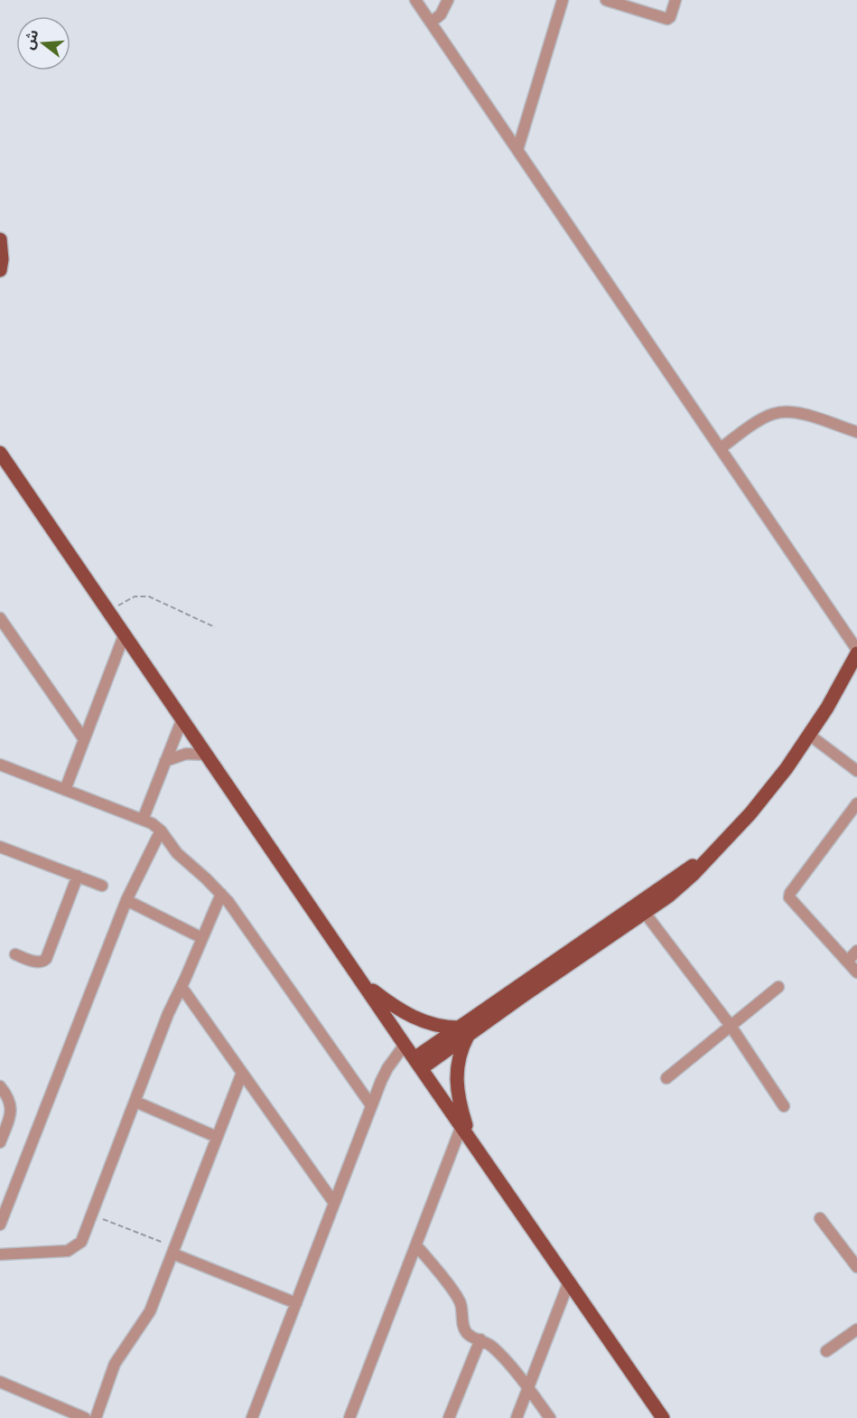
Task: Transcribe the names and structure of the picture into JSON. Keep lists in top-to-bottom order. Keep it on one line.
{"north":"left"}
